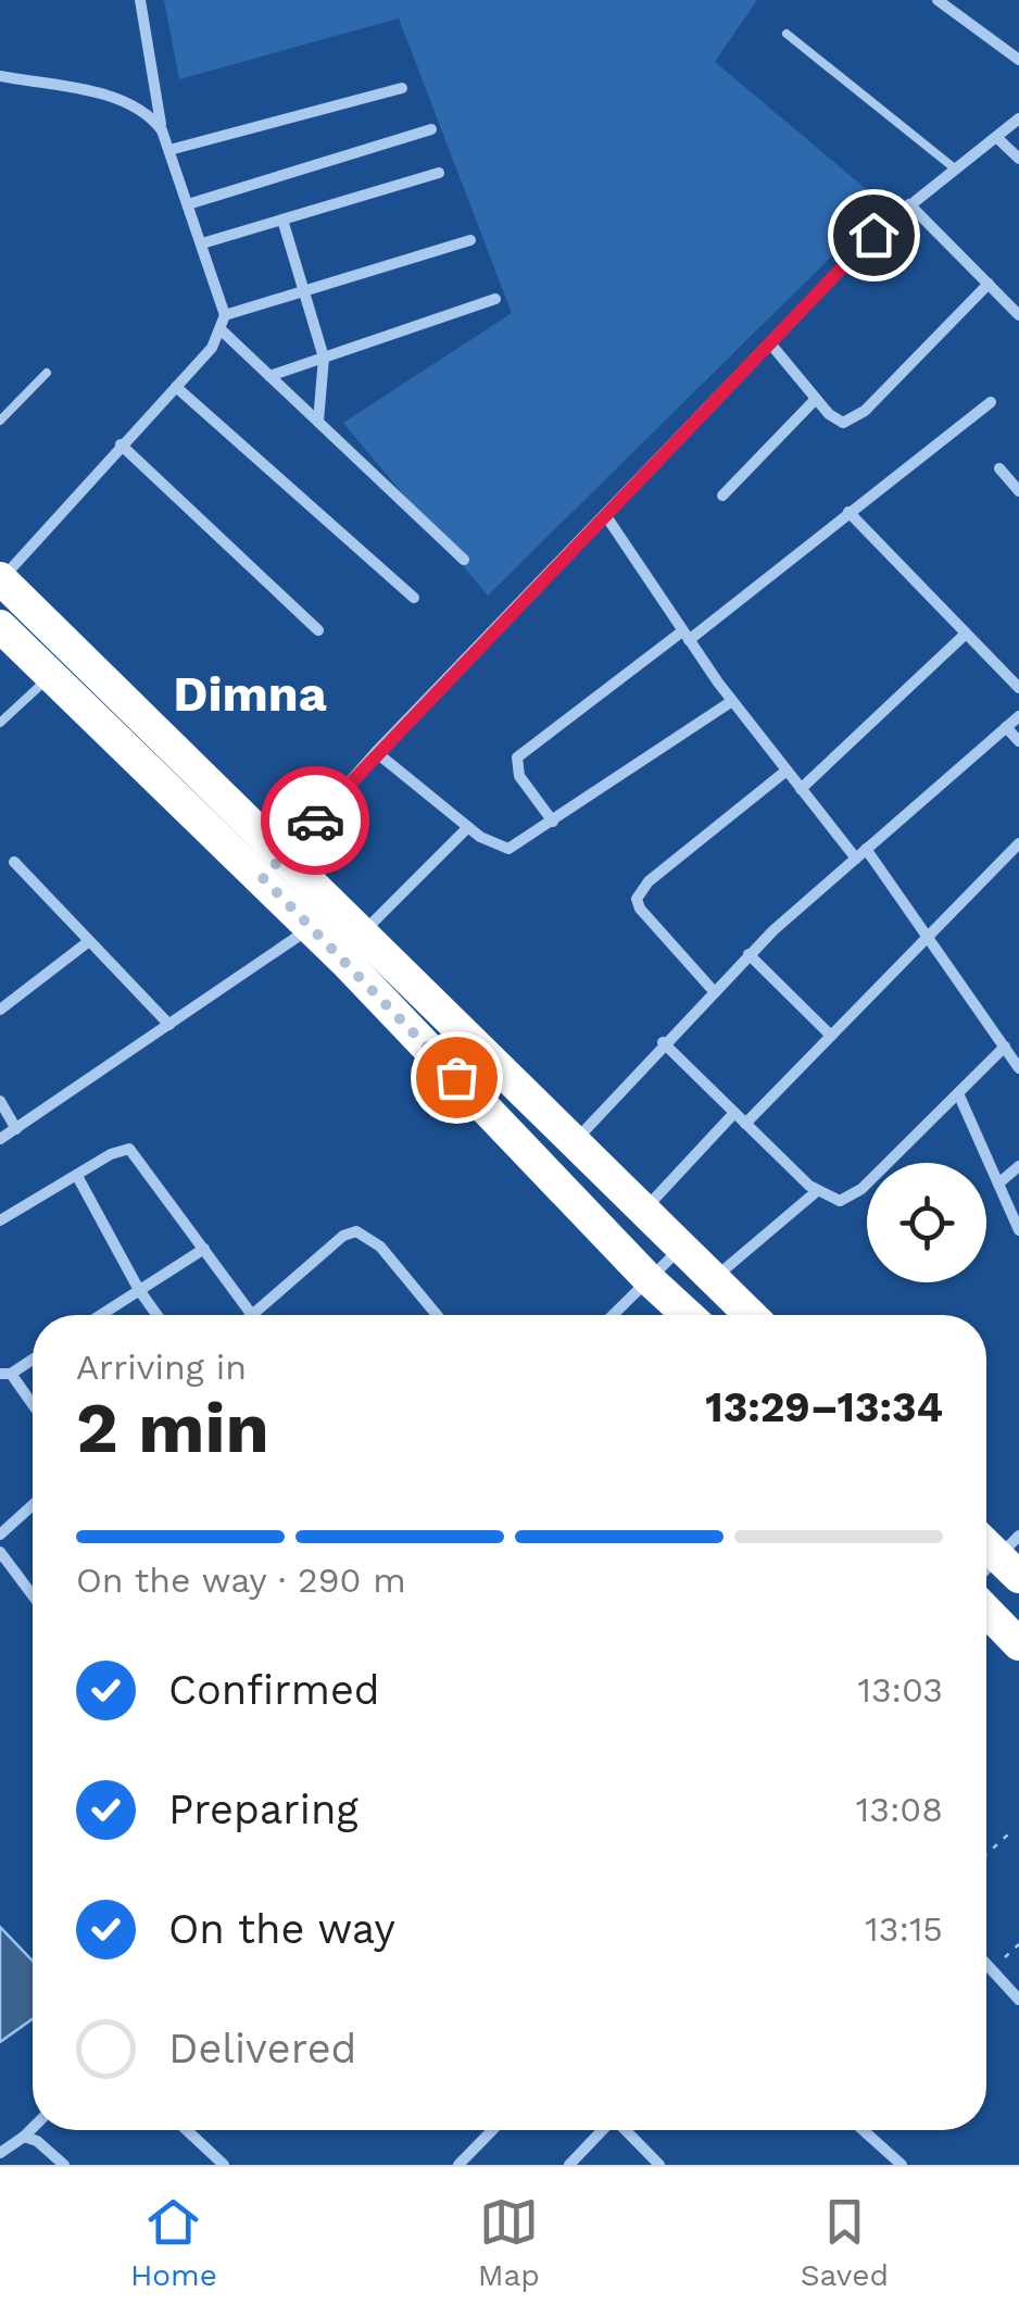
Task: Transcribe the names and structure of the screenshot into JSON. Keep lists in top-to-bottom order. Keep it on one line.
{"districts":["Dimna"],"page":{"heading":["2 min","Arriving in","13:29–13:34"],"bar":"On the way · 290 m","list":[["Confirmed","13:03"],["Preparing","13:08"],["On the way","13:15"],"Delivered"],"tabs":["Home","Map","Saved"]}}
